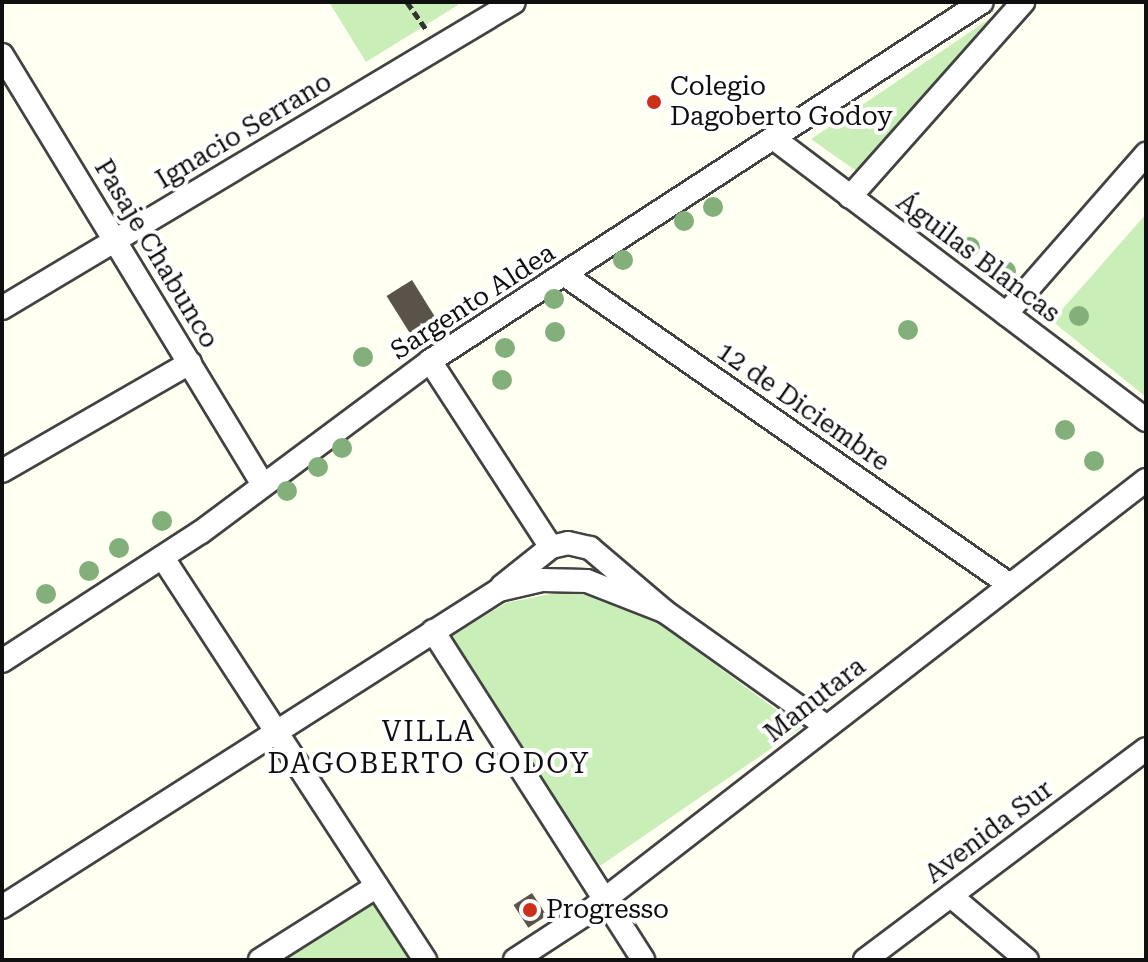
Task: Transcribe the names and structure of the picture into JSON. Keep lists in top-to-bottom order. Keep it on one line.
{"streets":{"street":["Ignacio Serrano","Pasaje Chabunco","Águilas Blancas","Sargento Aldea","12 de Diciembre","Manutara","Avenida Sur"]},"crossings":[["Ignacio Serrano","Pasaje Chabunco"],["Pasaje Chabunco","Sargento Aldea"],["Águilas Blancas","Sargento Aldea"],["Sargento Aldea","12 de Diciembre"],["12 de Diciembre","Manutara"]],"districts":["VILLA DAGOBERTO GODOY"],"places":["Colegio Dagoberto Godoy","Progresso"]}
